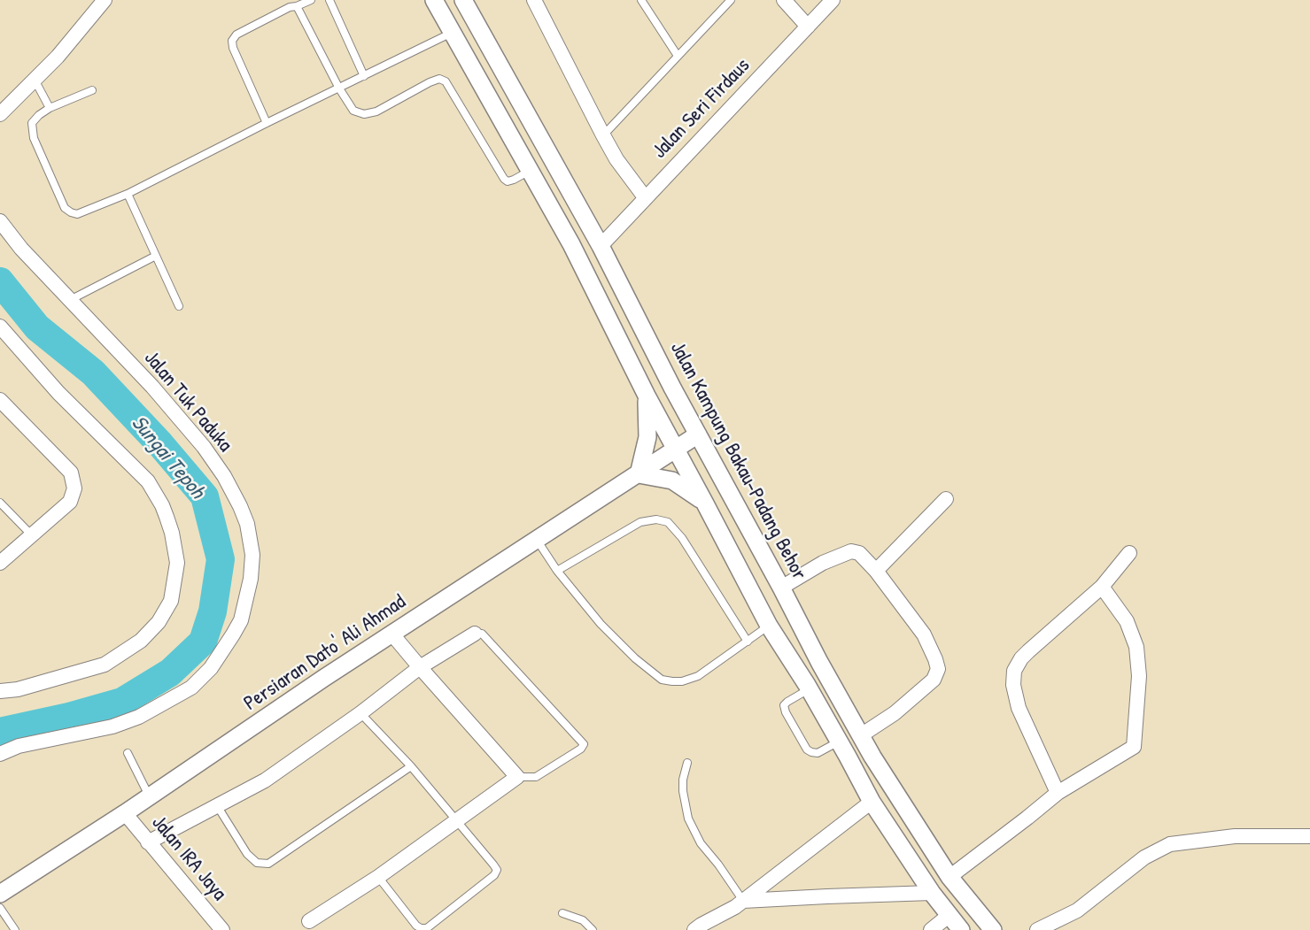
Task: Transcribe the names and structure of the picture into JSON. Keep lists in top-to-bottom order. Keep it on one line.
{"streets":{"street":["Jalan Seri Firdaus","Jalan Tuk Paduka","Jalan Kampung Bakau-Padang Behor","Persiaran Dato' Ali Ahmad","Jalan IRA Jaya"]},"crossings":[["Jalan Seri Firdaus","Jalan Kampung Bakau-Padang Behor"],["Jalan Kampung Bakau-Padang Behor","Persiaran Dato' Ali Ahmad"],["Persiaran Dato' Ali Ahmad","Jalan IRA Jaya"]],"water":["Sungai Tepoh"]}
